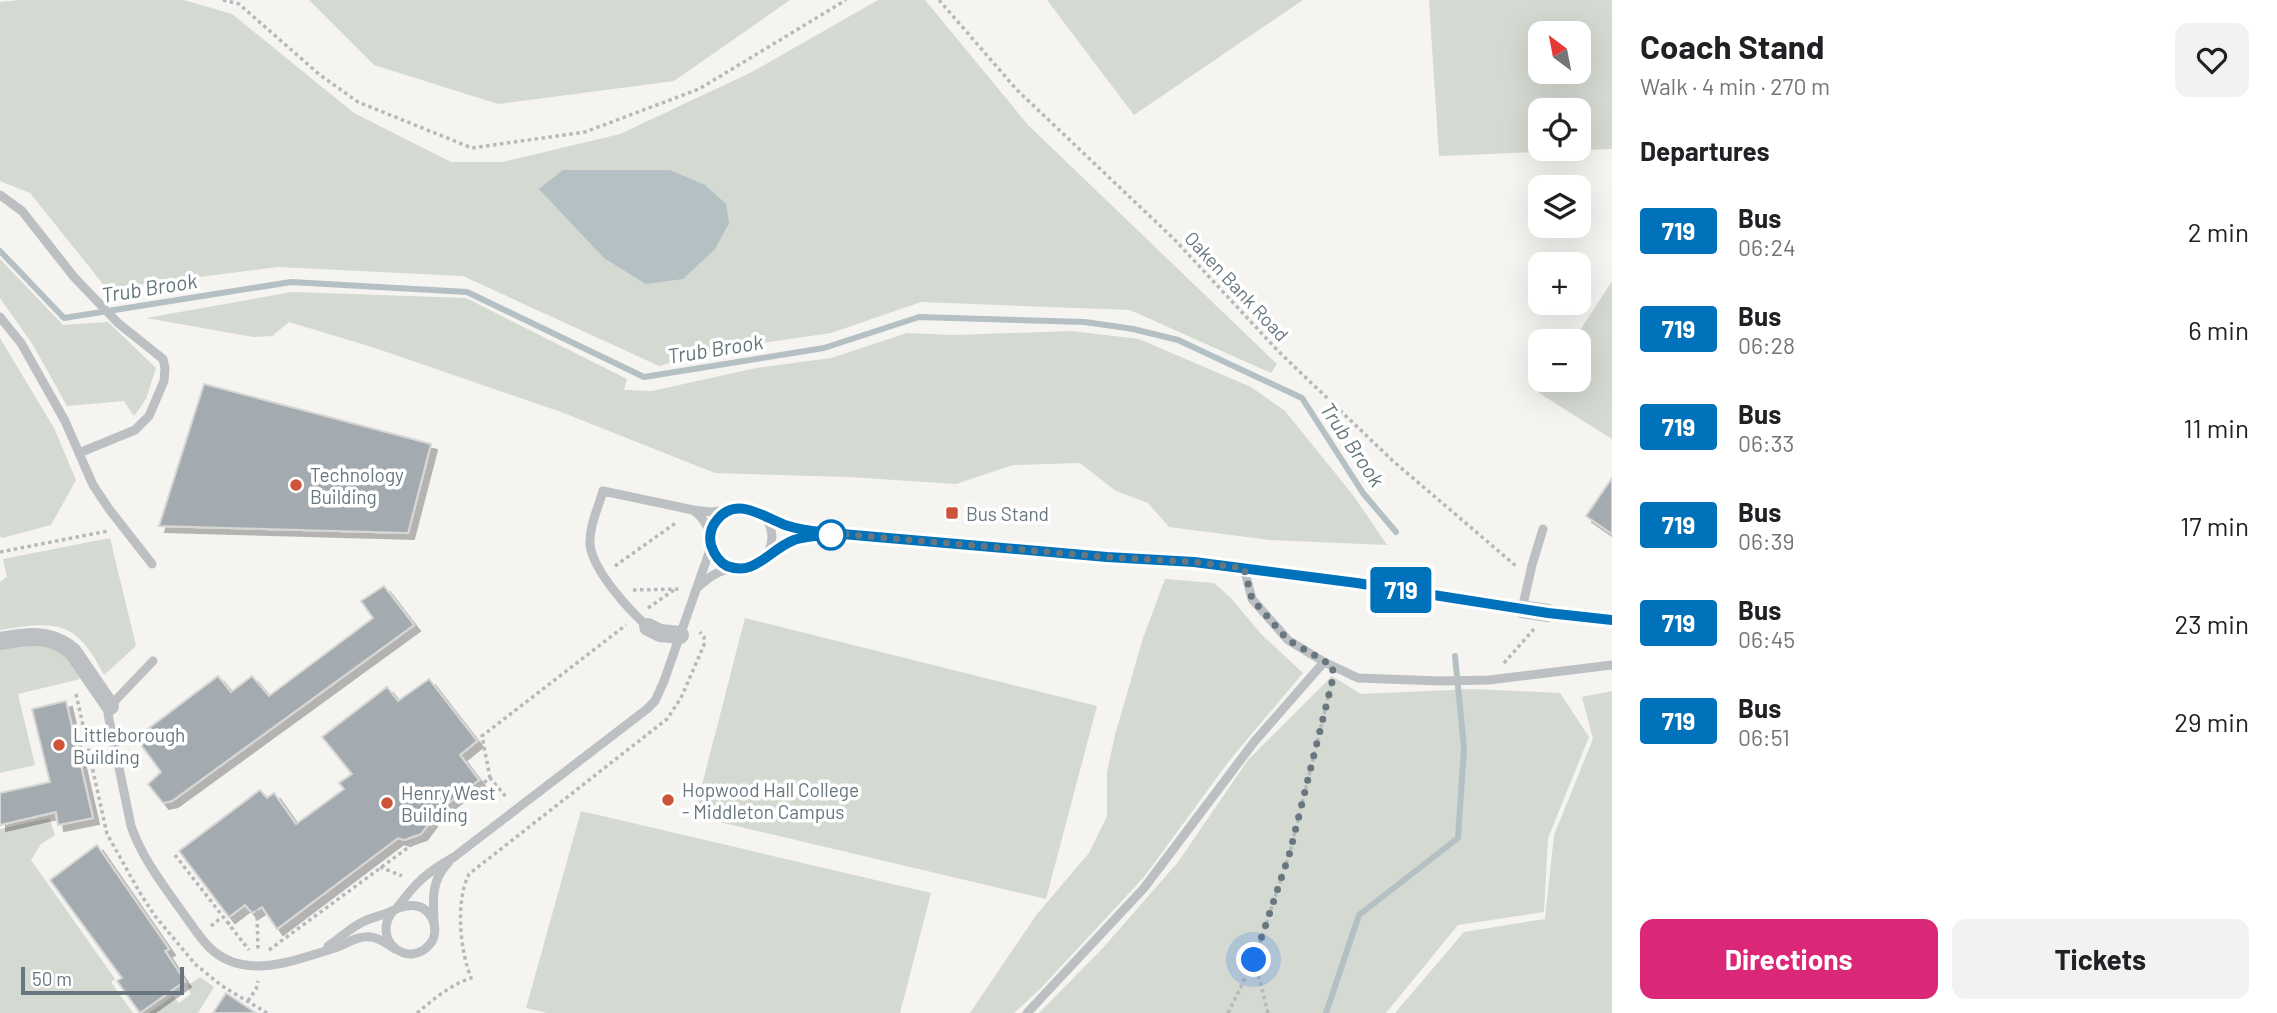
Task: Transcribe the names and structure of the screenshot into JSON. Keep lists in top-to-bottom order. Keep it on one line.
{"streets":{"path":["Oaken Bank Road"]},"water":["Trub Brook"],"places":{"other":["Technology Building","Littleborough Building","Hopwood Hall College - Middleton Campus","Henry West Building"],"transit":["Bus Stand"]},"lines":["bus line 719"],"scale_bar":"50 m","north":"top left","page":{"on_map":"719","heading":[["Coach Stand","Walk · 4 min · 270 m"],"Departures"],"map_buttons":["+","−"],"list":[{"mark":"719","name":"Bus","note":"06:24","value":"2 min"},{"mark":"719","name":"Bus","note":"06:28","value":"6 min"},{"mark":"719","name":"Bus","note":"06:33","value":"11 min"},{"mark":"719","name":"Bus","note":"06:39","value":"17 min"},{"mark":"719","name":"Bus","note":"06:45","value":"23 min"},{"mark":"719","name":"Bus","note":"06:51","value":"29 min"}],"buttons":["Directions","Tickets"],"scale":"50 m"}}
